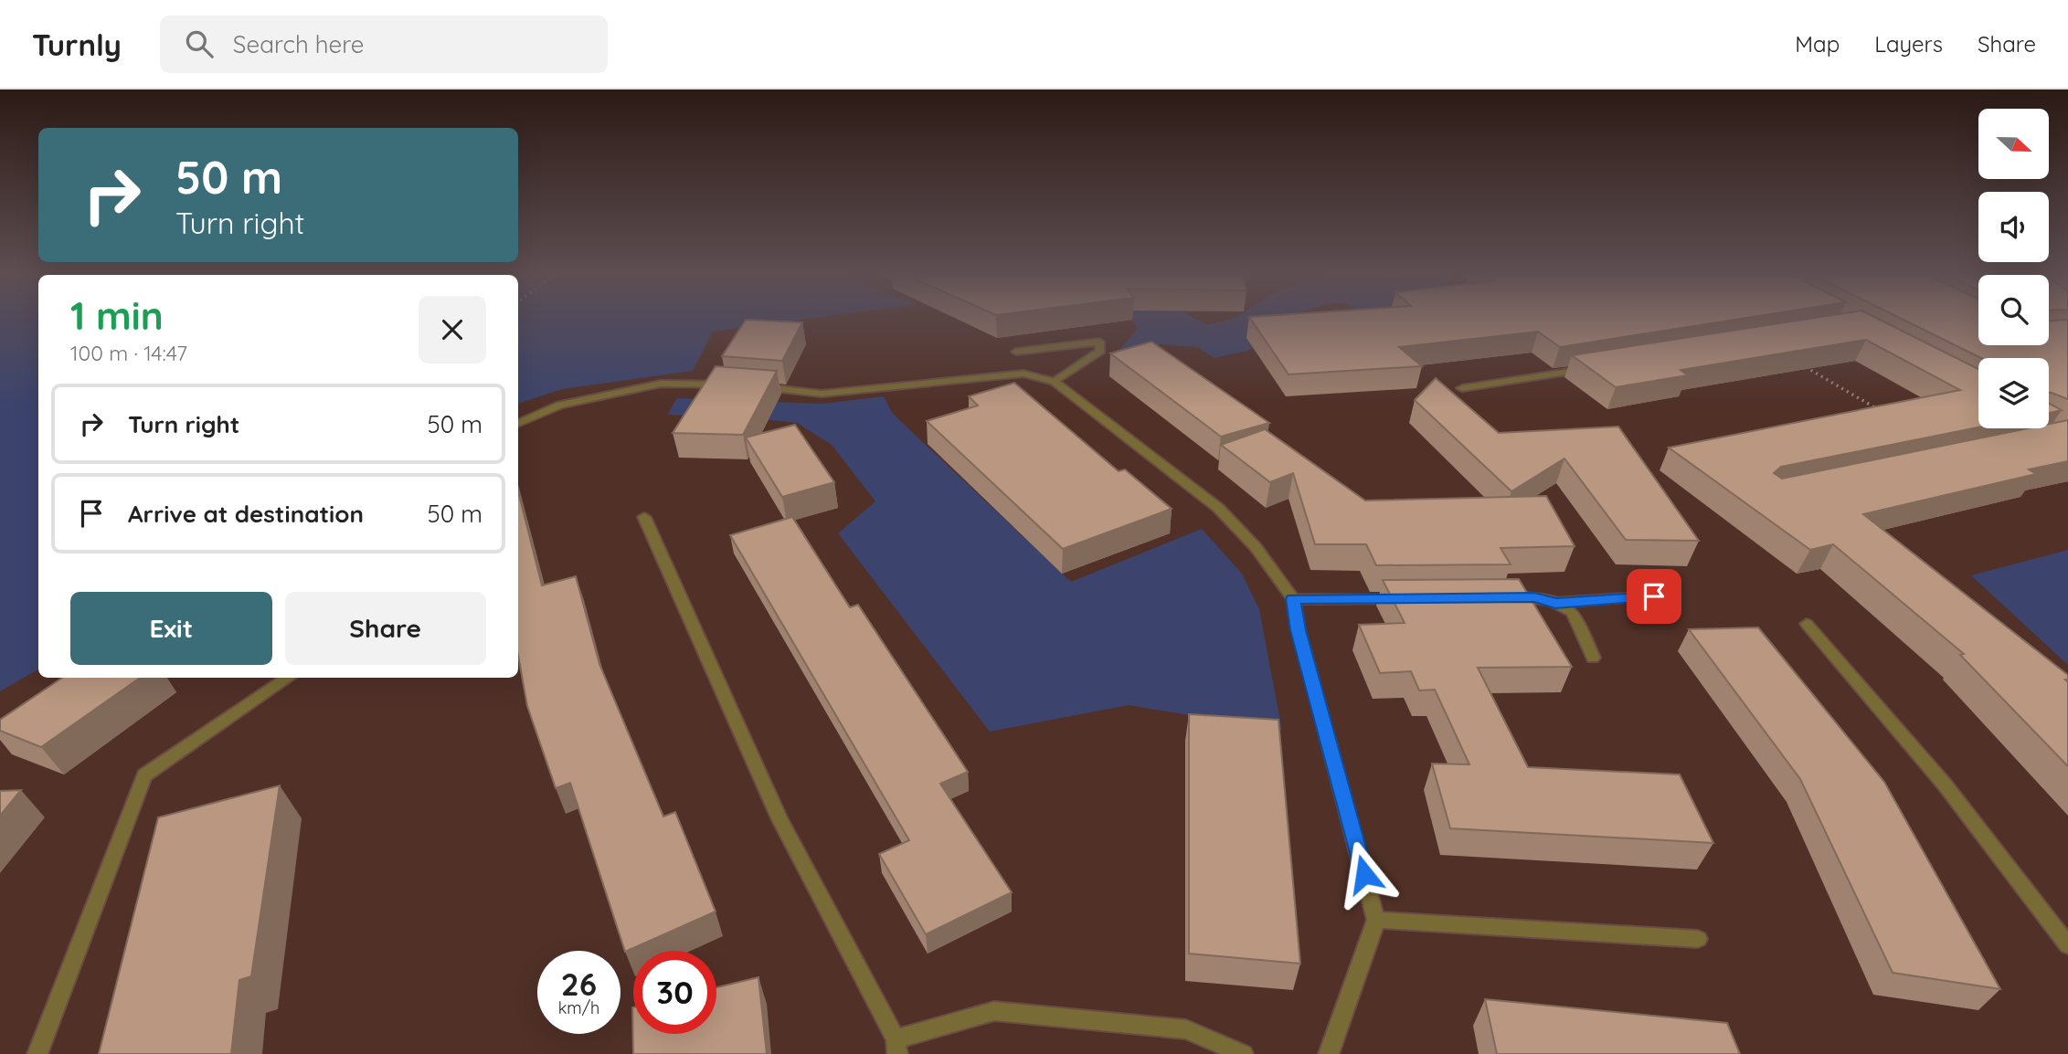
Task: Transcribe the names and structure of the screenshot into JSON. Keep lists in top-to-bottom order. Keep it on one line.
{"north":"right","page":{"header":"Turnly","search":"Search here","nav":["Map","Layers","Share"],"turn":["50 m","Turn right"],"heading":["1 min","100 m · 14:47"],"list":[{"name":"Turn right","value":"50 m"},{"name":"Arrive at destination","value":"50 m"}],"buttons":["Exit","Share"],"speed":"26 km/h","limit":"30"}}
